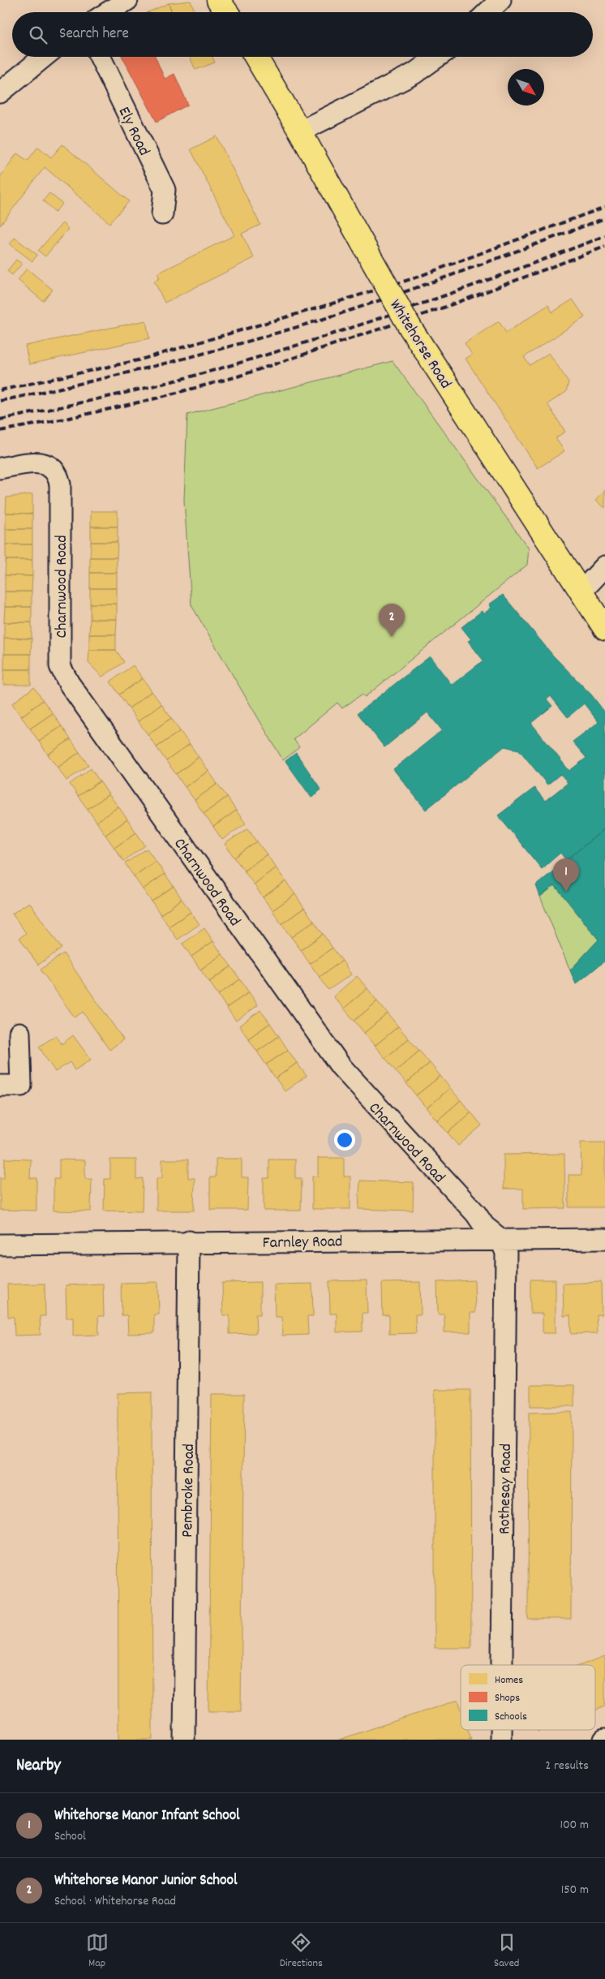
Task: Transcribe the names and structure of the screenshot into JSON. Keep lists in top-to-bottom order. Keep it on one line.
{"streets":{"main road":["Whitehorse Road"],"street":["Ely Road","Charnwood Road","Farnley Road","Rothesay Road","Pembroke Road"]},"crossings":[["Charnwood Road","Farnley Road"],["Charnwood Road","Rothesay Road"],["Farnley Road","Rothesay Road"],["Farnley Road","Pembroke Road"]],"legend":["Homes","Shops","Schools"],"north":"bottom right","page":{"search":"Search here","pins":["2","1"],"heading":["Nearby","2 results"],"list":[{"mark":"1","name":"Whitehorse Manor Infant School","note":"School","value":"100 m"},{"mark":"2","name":"Whitehorse Manor Junior School","note":"School · Whitehorse Road","value":"150 m"}],"nav":["Map","Directions","Saved"]}}
